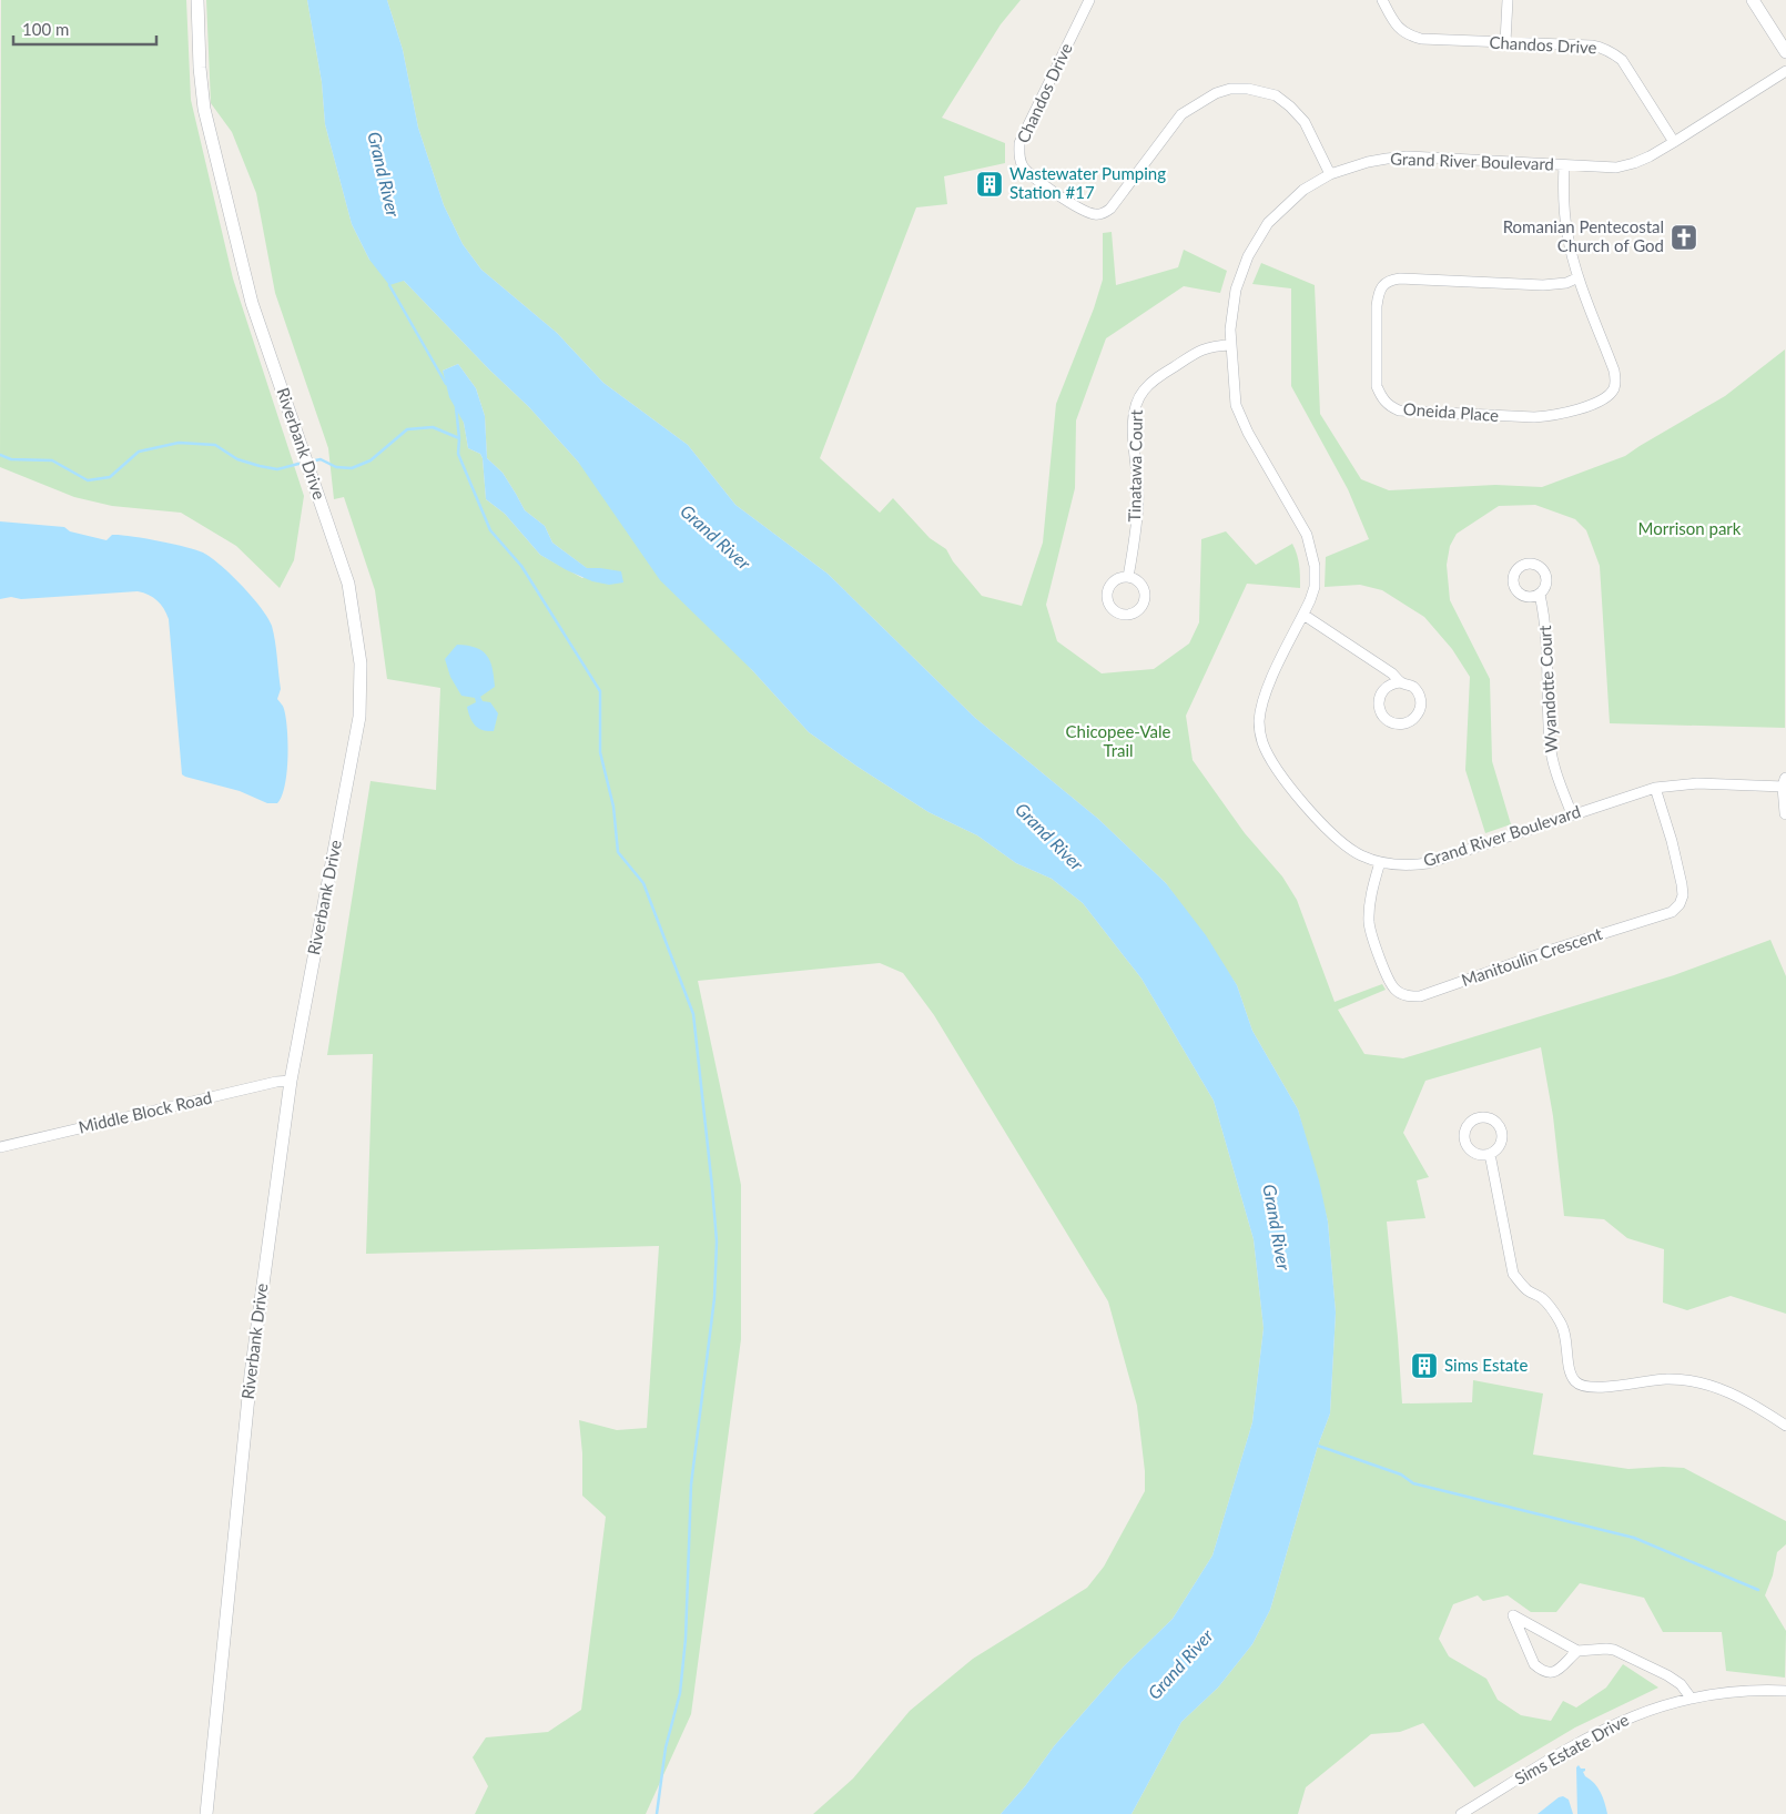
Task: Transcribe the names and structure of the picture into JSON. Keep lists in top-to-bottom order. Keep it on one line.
{"streets":{"street":["Chandos Drive","Grand River Boulevard","Oneida Place","Riverbank Drive","Tinatawa Court","Wyandotte Court","Manitoulin Crescent","Middle Block Road","Sims Estate Drive"]},"crossings":[["Chandos Drive","Grand River Boulevard"],["Grand River Boulevard","Oneida Place"],["Grand River Boulevard","Tinatawa Court"],["Grand River Boulevard","Wyandotte Court"],["Grand River Boulevard","Manitoulin Crescent"],["Riverbank Drive","Middle Block Road"]],"water":["Grand River"],"parks":["Morrison park","Chicopee-Vale Trail"],"places":{"building":["Wastewater Pumping Station #17","Sims Estate"],"church":["Romanian Pentecostal Church of God"]},"scale_bar":"100 m"}
